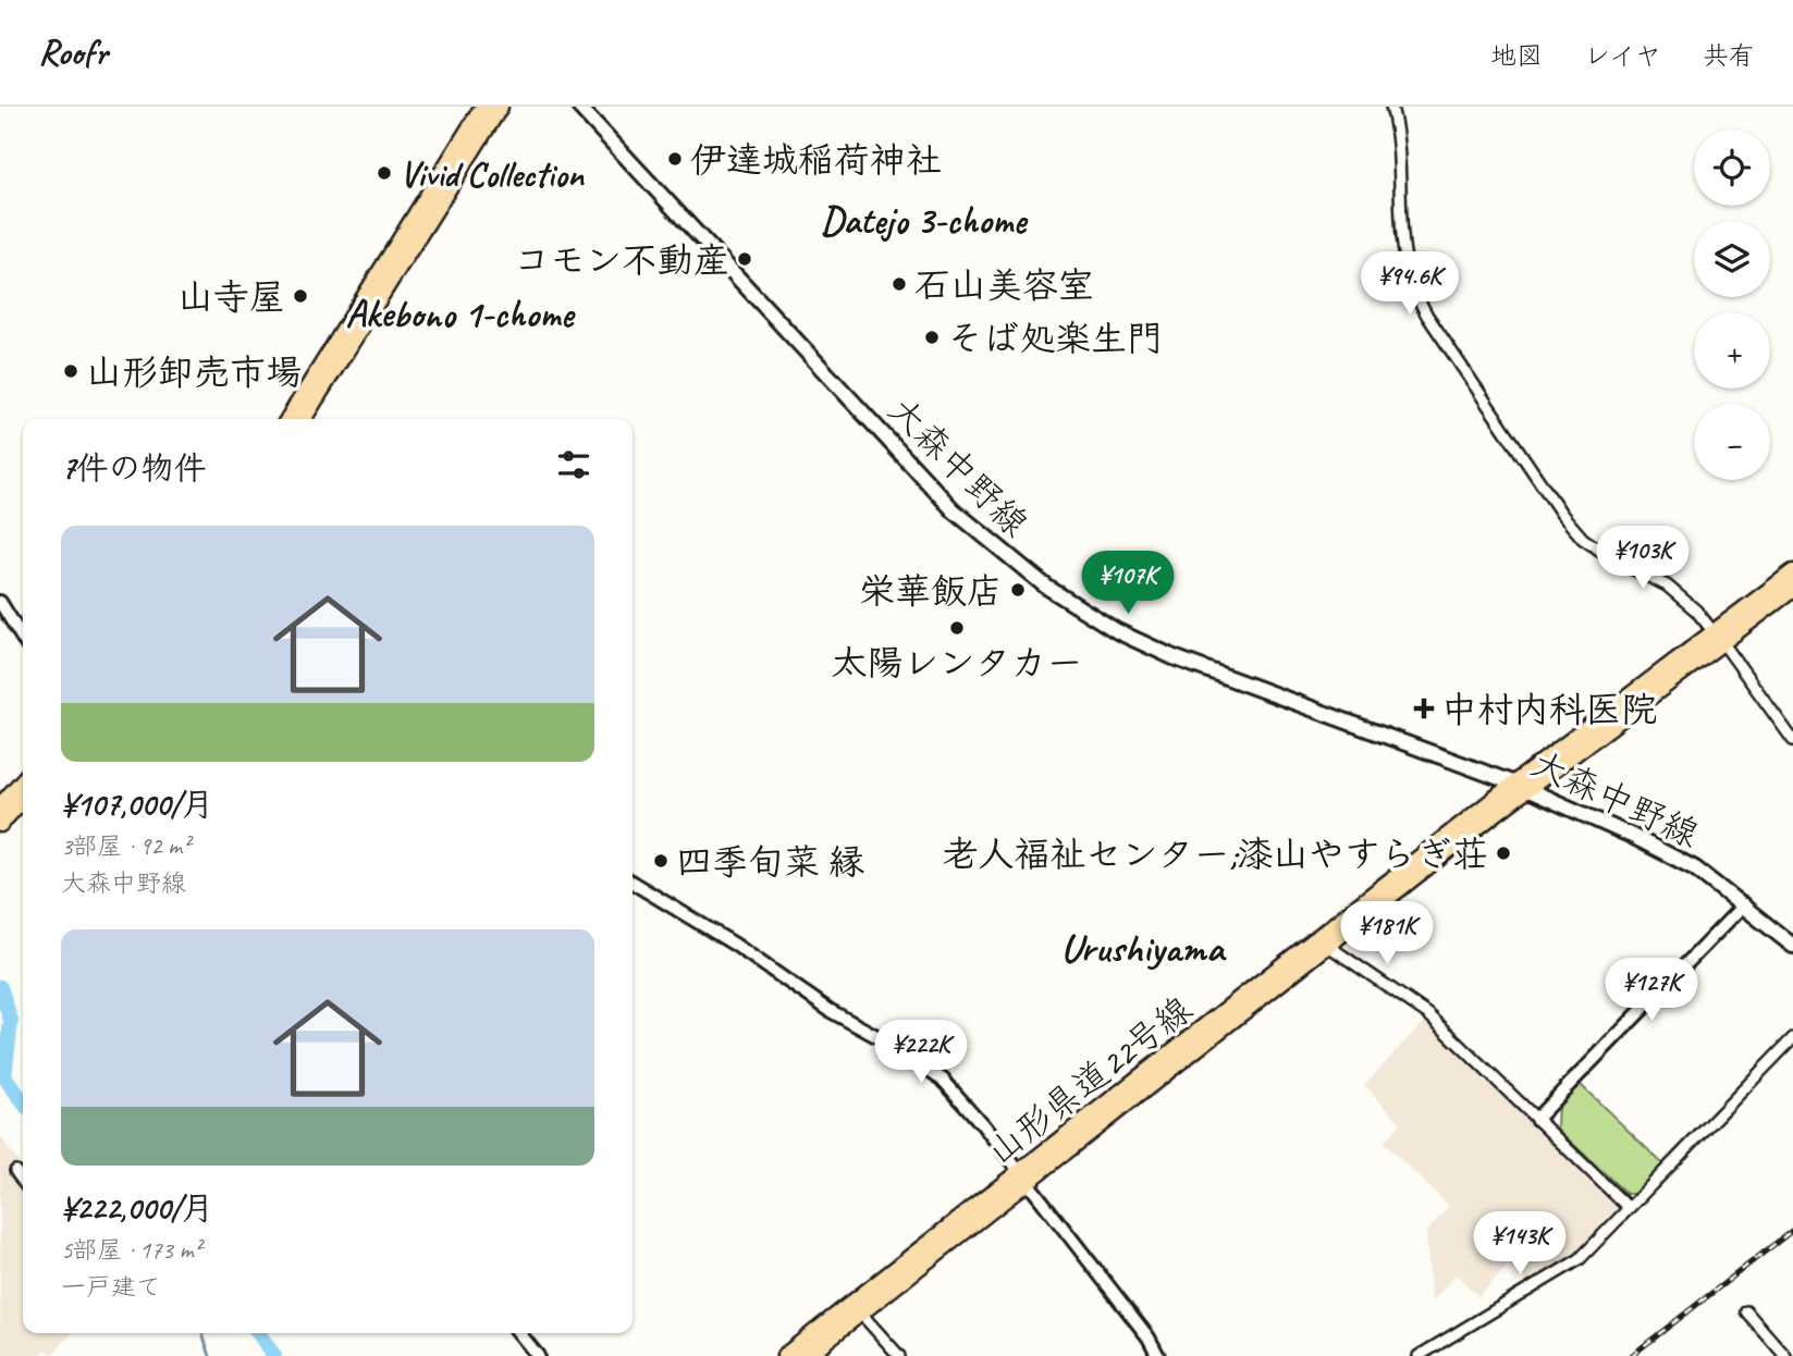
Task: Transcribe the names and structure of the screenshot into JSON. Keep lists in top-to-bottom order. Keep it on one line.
{"streets":{"main road":["大森中野線","山形県道22号線"]},"crossings":[["大森中野線","山形県道22号線"]],"districts":["Datejo 3-chome","Akebono 1-chome","Urushiyama"],"places":{"other":["伊達城稲荷神社","Vivid Collection","コモン不動産","石山美容室","山寺屋","そば処楽生門","山形卸売市場","栄華飯店","太陽レンタカー","老人福祉センター;漆山やすらぎ荘","四季旬菜 縁"],"health":["中村内科医院"]},"page":{"header":"Roofr","nav":["地図","レイヤ","共有"],"map_buttons":["+","−"],"price":["¥94.6K","¥103K","¥107K","¥181K","¥127K","¥222K","¥143K"],"heading":"7件の物件","list":[{"name":"¥107,000/月","note":"3部屋 · 92 m² · 大森中野線"},{"name":"¥222,000/月","note":"5部屋 · 173 m² · 一戸建て"}]}}
